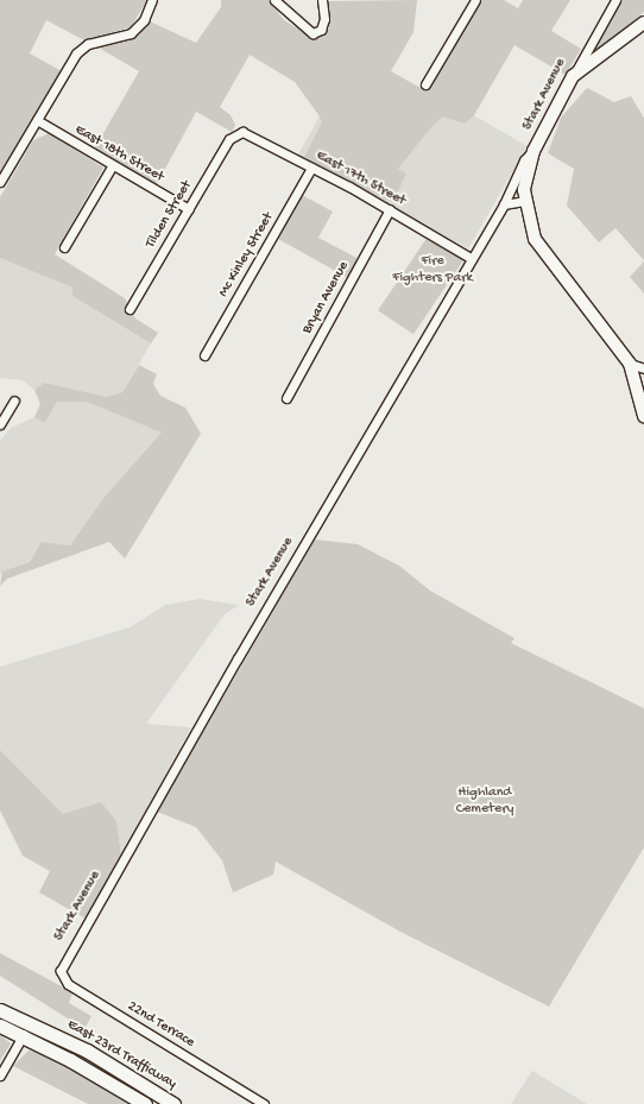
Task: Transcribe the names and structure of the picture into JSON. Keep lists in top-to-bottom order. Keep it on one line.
{"streets":{"main road":["Stark Avenue","East 23rd Trafficway"],"street":["East 18th Street","East 17th Street","Tilden Street","Mc Kinley Street","Bryan Avenue","22nd Terrace"]},"crossings":[["Stark Avenue","East 17th Street"],["Stark Avenue","22nd Terrace"],["East 18th Street","Tilden Street"],["East 17th Street","Tilden Street"],["East 17th Street","Mc Kinley Street"],["East 17th Street","Bryan Avenue"]],"parks":["Fire Fighters Park","Highland Cemetery"]}
